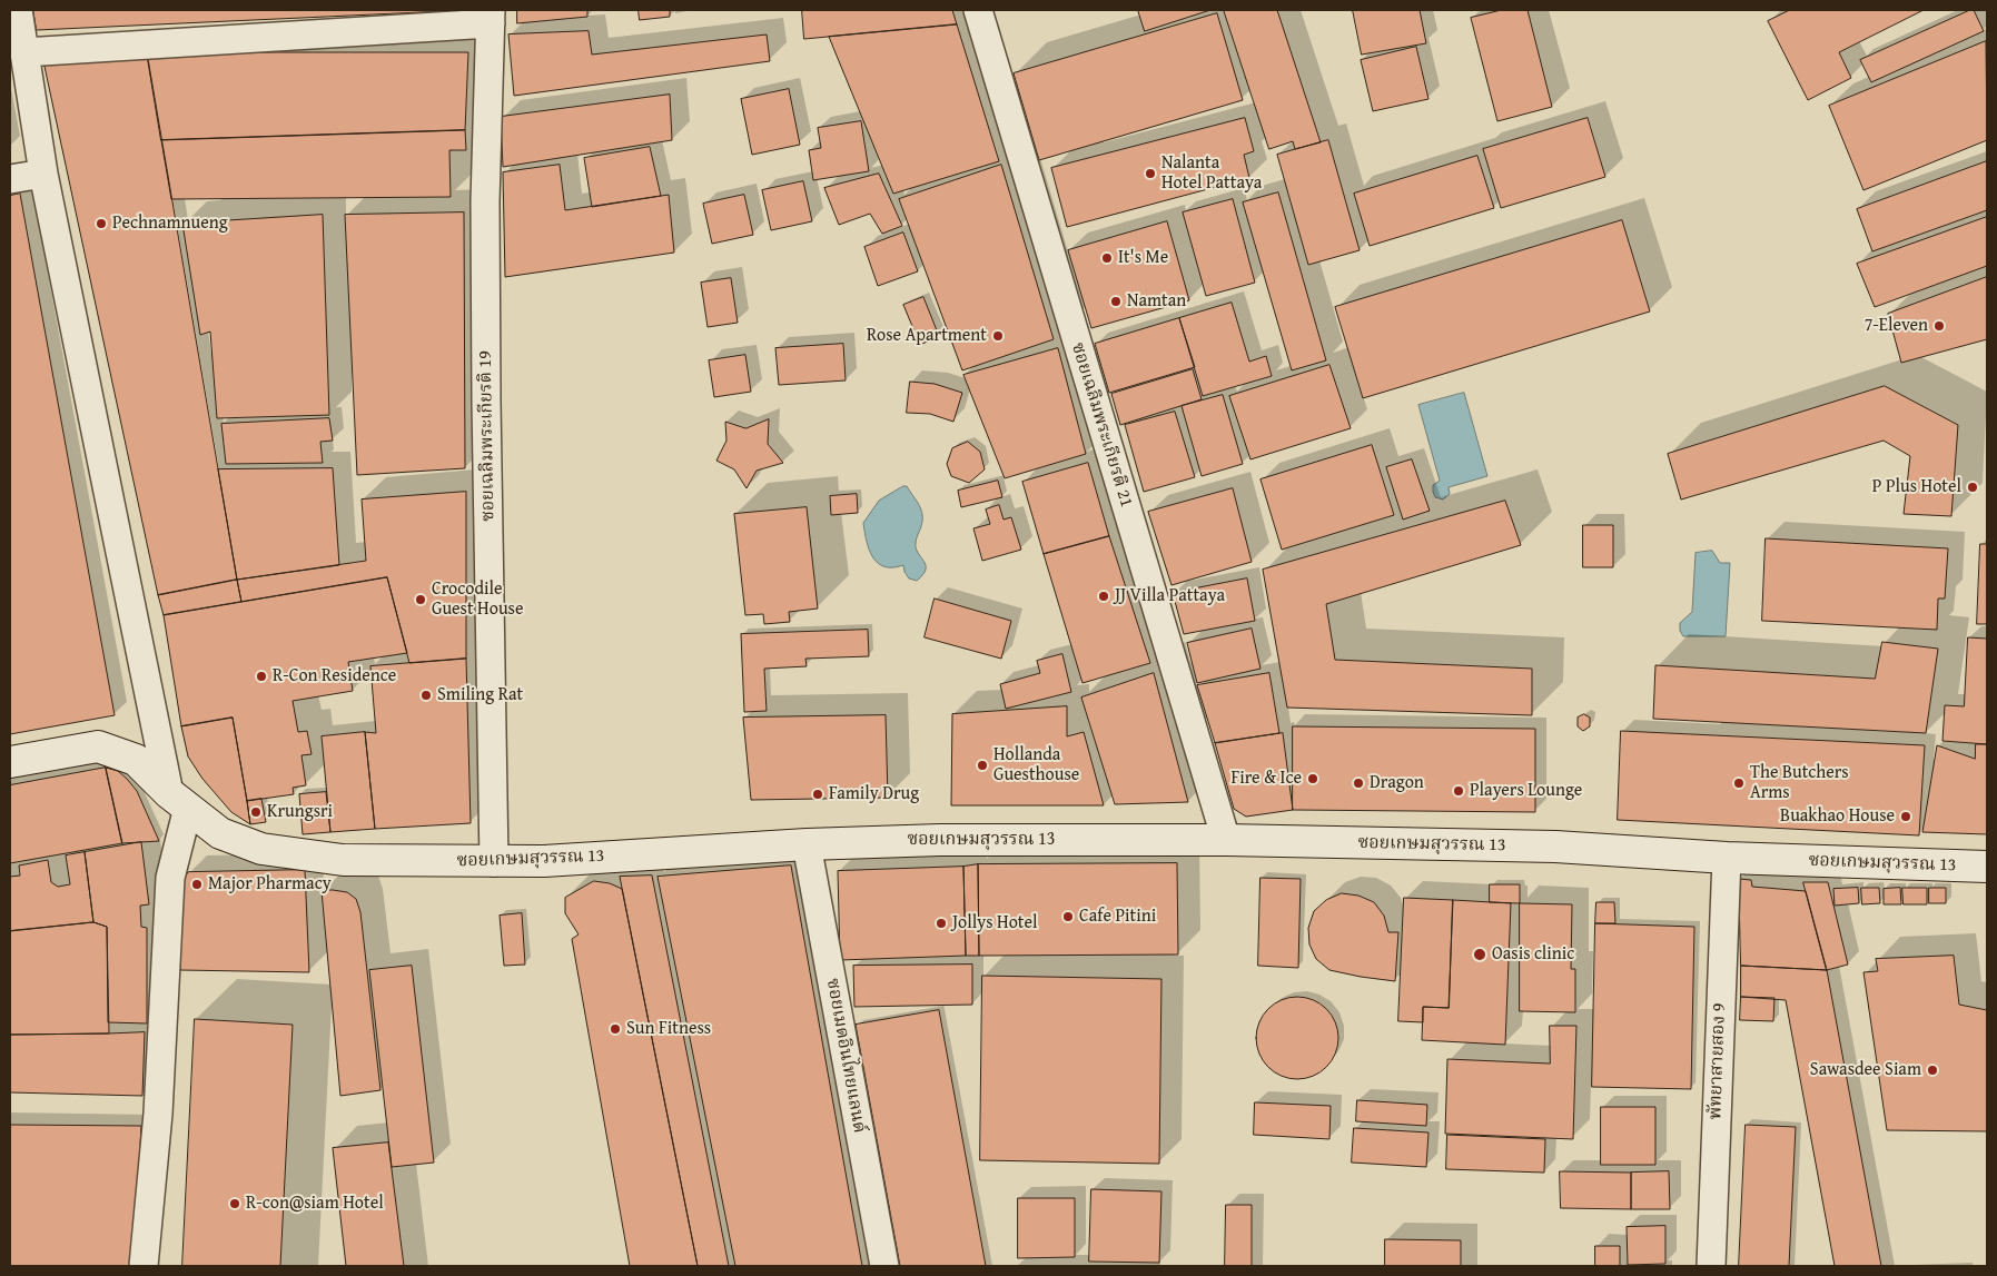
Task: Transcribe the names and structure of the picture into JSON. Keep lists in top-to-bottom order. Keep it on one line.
{"streets":{"street":["ซอยเฉลิมพระเกียรติ 21","ซอยเฉลิมพระเกียรติ 19","ซอยเกษมสุวรรณ 13","ซอยเมดอินไทยแลนด์","พัทยาสายสอง 9"]},"crossings":[["ซอยเฉลิมพระเกียรติ 21","ซอยเกษมสุวรรณ 13"],["ซอยเฉลิมพระเกียรติ 19","ซอยเกษมสุวรรณ 13"],["ซอยเกษมสุวรรณ 13","ซอยเมดอินไทยแลนด์"],["ซอยเกษมสุวรรณ 13","พัทยาสายสอง 9"]],"places":["Nalanta Hotel Pattaya","Pechnamnueng","It's Me","Namtan","7-Eleven","Rose Apartment","P Plus Hotel","JJ Villa Pattaya","Crocodile Guest House","R-Con Residence","Smiling Rat","Hollanda Guesthouse","Fire & Ice","Dragon","The Butchers Arms","Players Lounge","Family Drug","Krungsri","Buakhao House","Major Pharmacy","Cafe Pitini","Jollys Hotel","Oasis clinic","Sun Fitness","Sawasdee Siam","R-con@siam Hotel"]}
